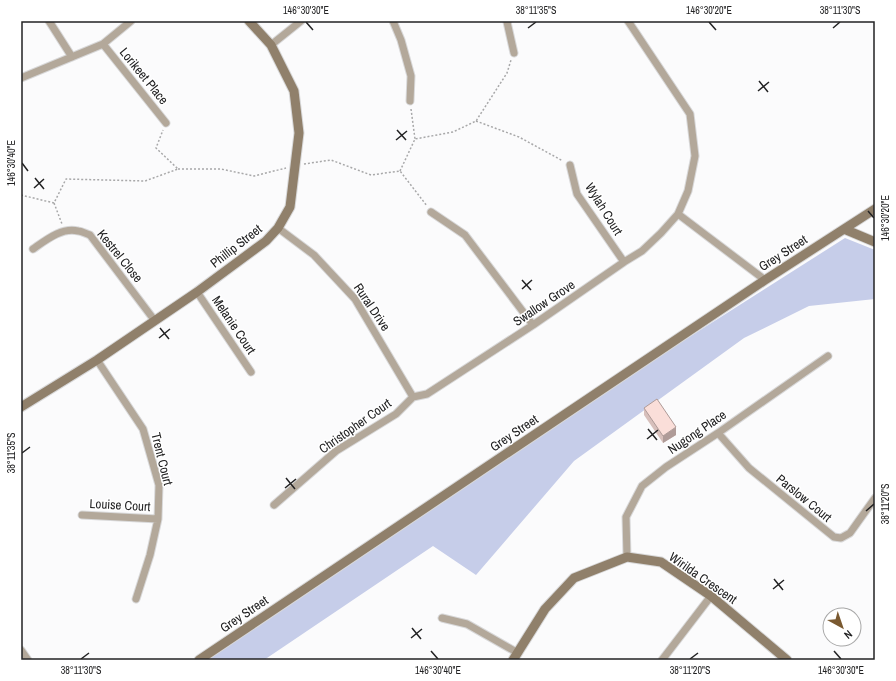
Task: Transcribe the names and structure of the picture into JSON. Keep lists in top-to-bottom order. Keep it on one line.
{"streets":{"street":["Lorikeet Place","Wylah Court","Phillip Street","Grey Street","Kestrel Close","Swallow Grove","Rural Drive","Melanie Court","Christopher Court","Nugong Place","Trent Court","Parslow Court","Louise Court","Wirilda Crescent"]},"crossings":[["Wylah Court","Swallow Grove"],["Phillip Street","Kestrel Close"],["Phillip Street","Rural Drive"],["Phillip Street","Melanie Court"],["Phillip Street","Trent Court"],["Swallow Grove","Rural Drive"],["Swallow Grove","Christopher Court"],["Rural Drive","Christopher Court"],["Nugong Place","Parslow Court"],["Nugong Place","Wirilda Crescent"],["Trent Court","Louise Court"]],"north":"bottom right","coordinates":["146°30'30\"E","38°11'35\"S","146°30'20\"E","38°11'30\"S","146°30'40\"E","38°11'20\"S"]}
